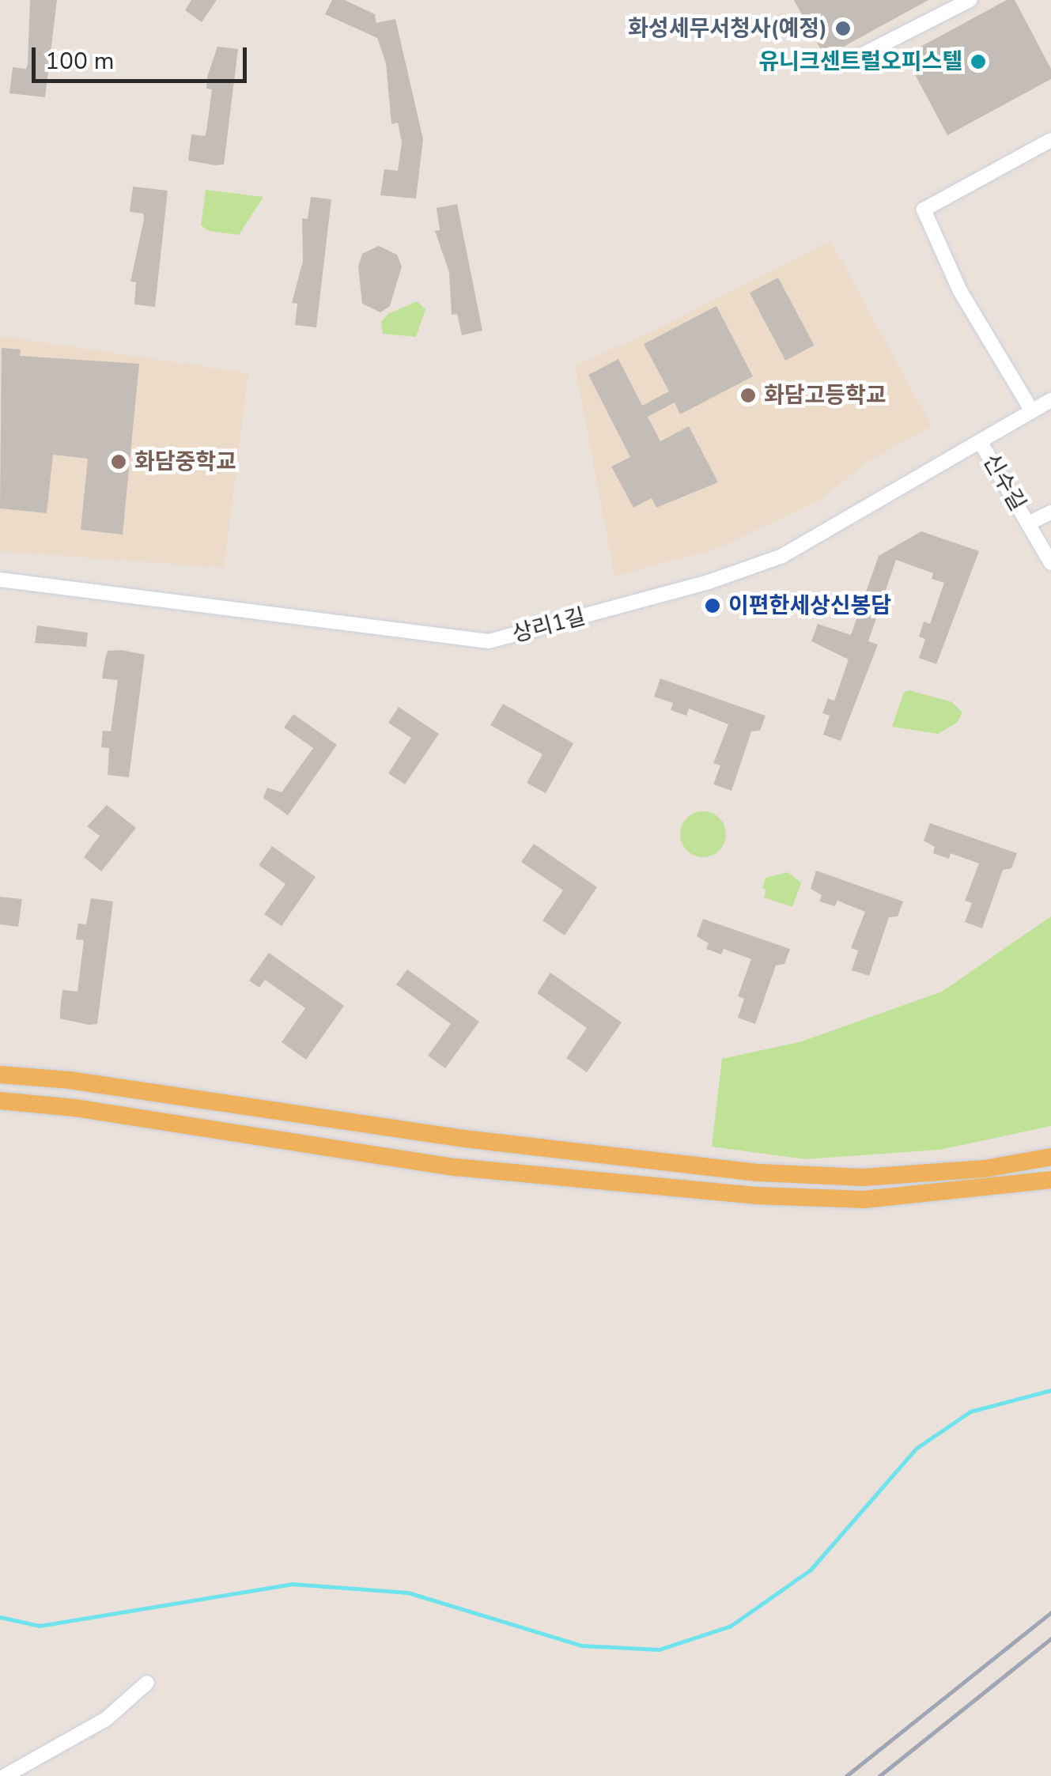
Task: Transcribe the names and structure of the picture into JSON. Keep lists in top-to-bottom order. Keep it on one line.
{"streets":{"street":["신수길","상리1길"]},"crossings":[["신수길","상리1길"]],"places":["화성세무서청사(예정)","유니크센트럴오피스텔","화담고등학교","화담중학교","이편한세상신봉담"],"scale_bar":"100 m"}
